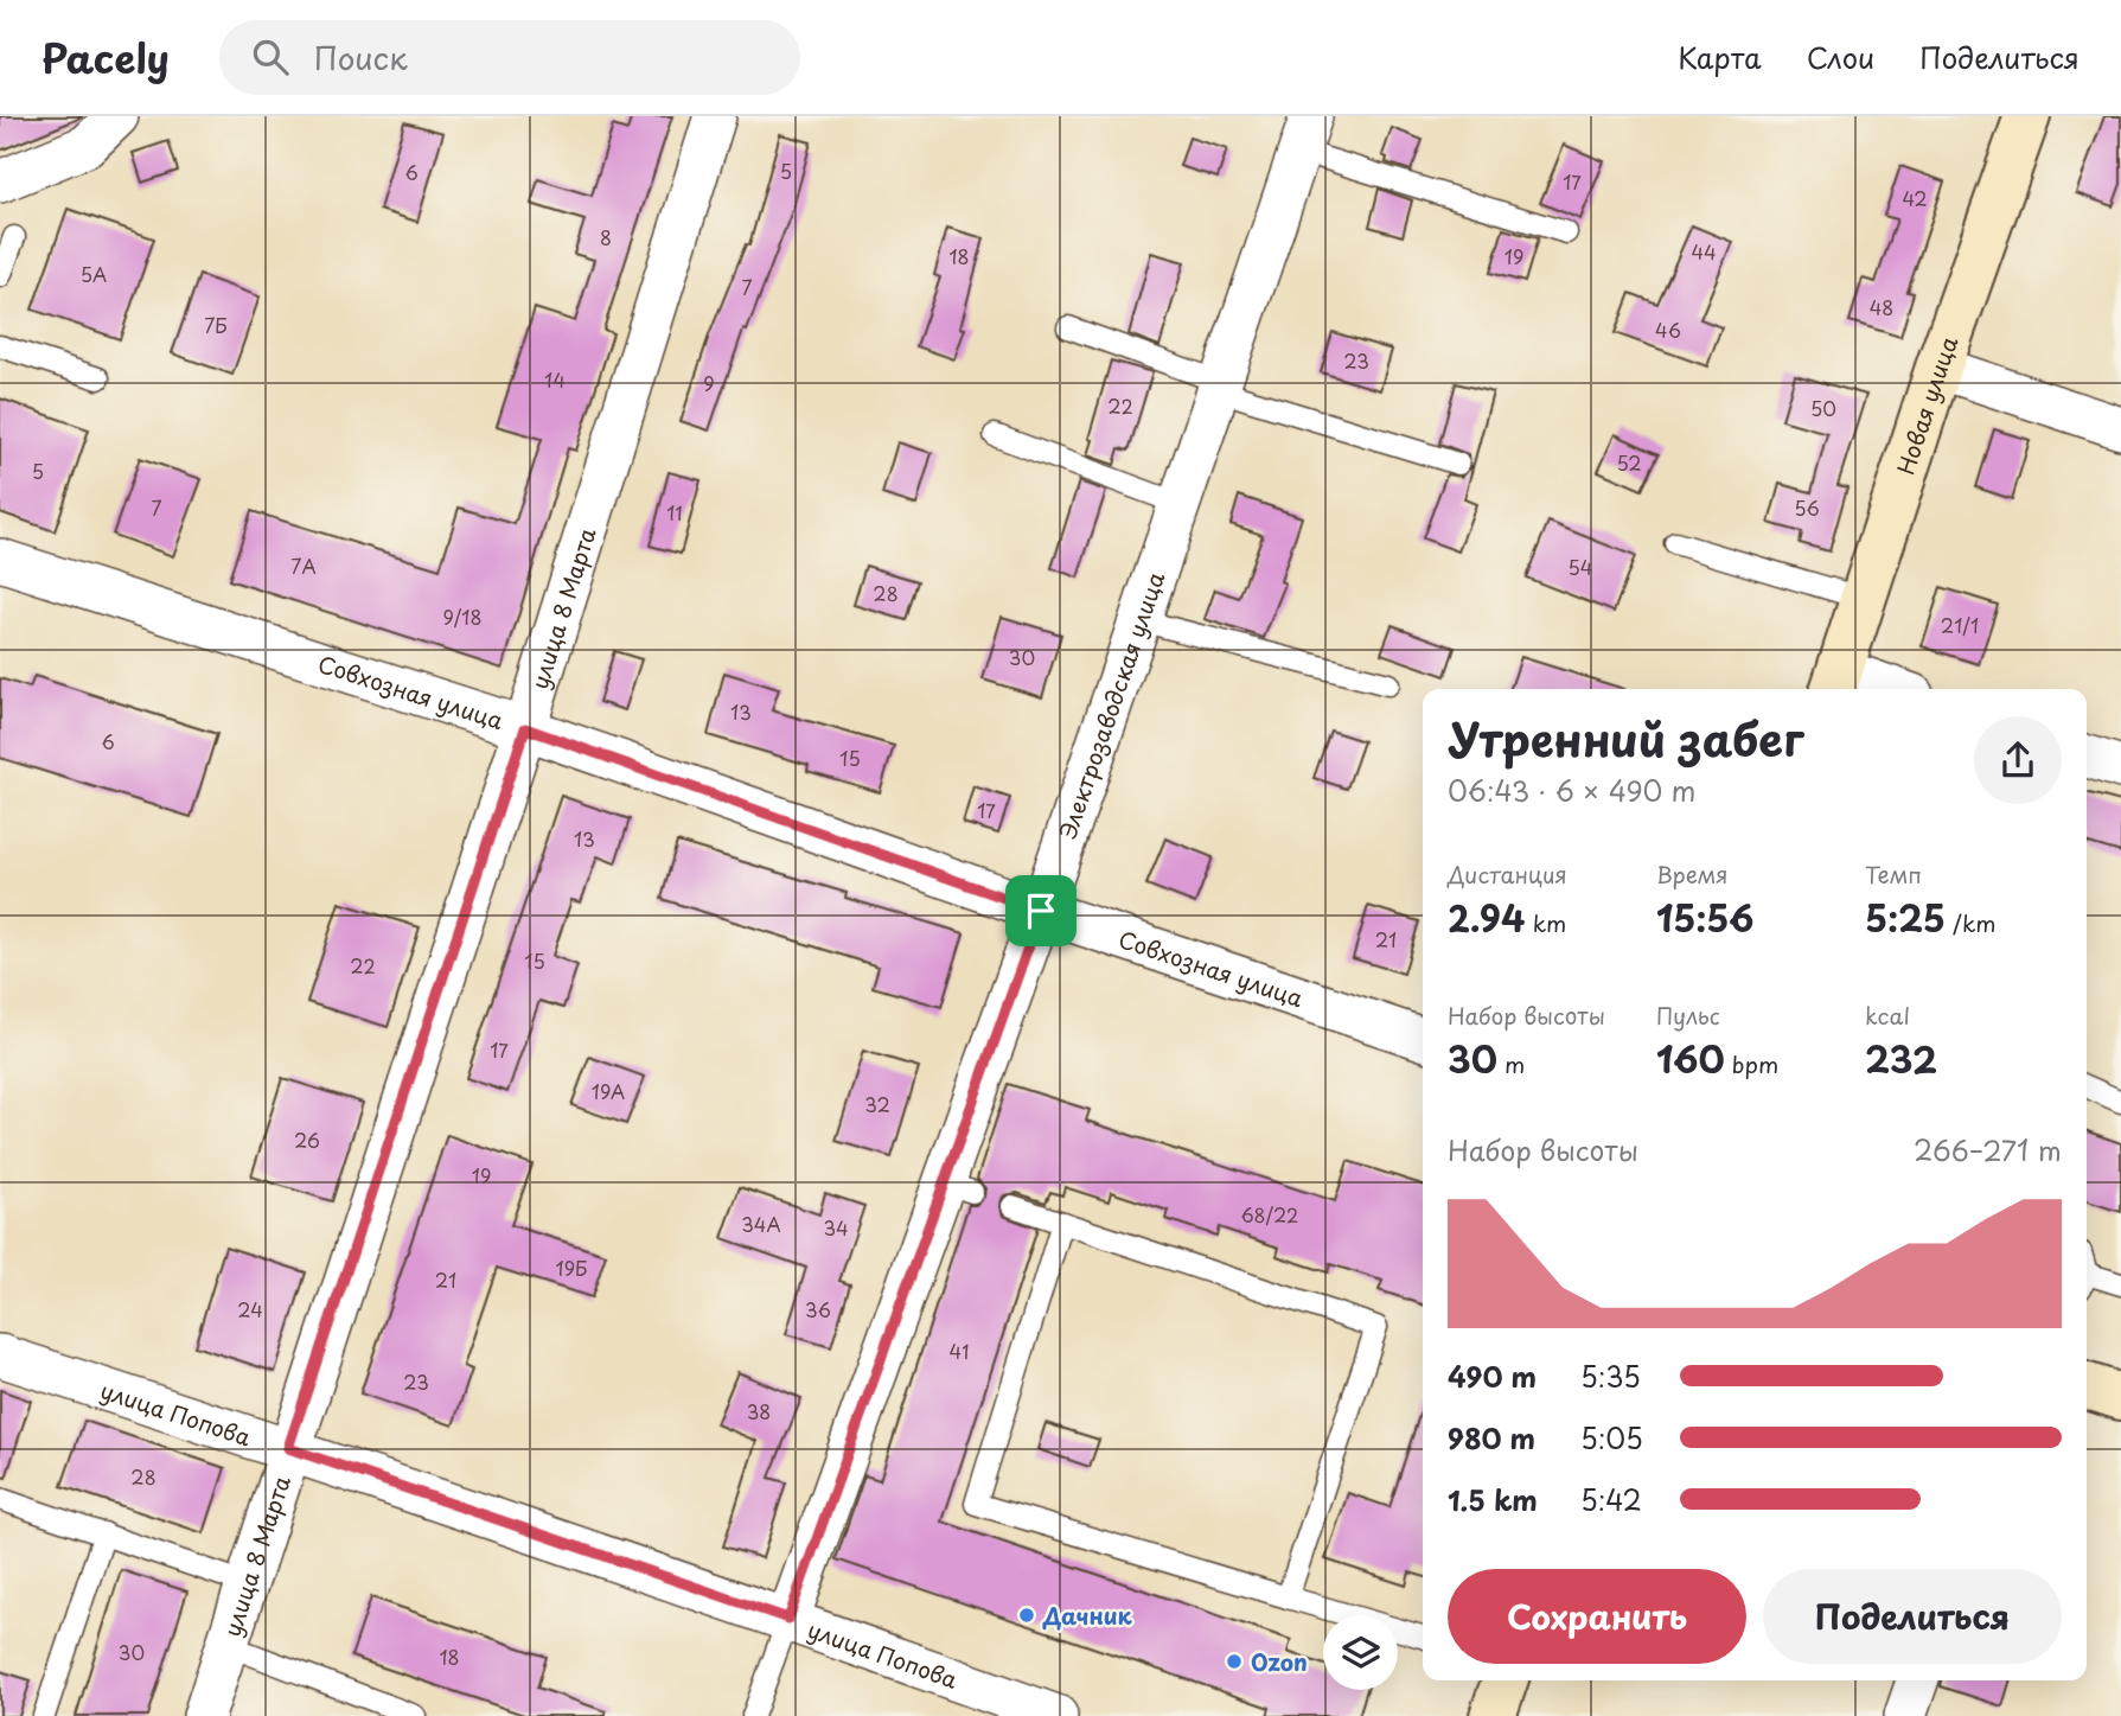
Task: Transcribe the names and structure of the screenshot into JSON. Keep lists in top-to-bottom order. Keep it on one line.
{"streets":{"street":["Новая улица","улица 8 Марта","Совхозная улица","Электрозаводская улица","улица Попова"]},"crossings":[["улица 8 Марта","Совхозная улица"],["улица 8 Марта","улица Попова"],["Совхозная улица","Электрозаводская улица"],["Электрозаводская улица","улица Попова"]],"places":["Дачник","Ozon"],"house_numbers":["5","6","17","42","8","44","18","19","5А","7","48","7Б","46","23","14","9","22","50","52","5","7","56","11","7А","54","28","9/18","21/1","30","13","6","15","17","13","21","15","22","17","19А","32","26","19","68/22","34А","34","19Б","21","24","36","41","23","38","28","30","18"],"page":{"header":"Pacely","search":"Поиск","nav":["Карта","Слои","Поделиться"],"heading":["Утренний забег","06:43 · 6 × 490 m"],"stats":[["Дистанция","2.94 km"],["Время","15:56"],["Темп","5:25 /km"],["Набор высоты","30 m"],["Пульс","160 bpm"],["kcal","232"]],"chart":["Набор высоты","266–271 m"],"list":[{"name":"490 m","note":"5:35"},{"name":"980 m","note":"5:05"},{"name":"1.5 km","note":"5:42"}],"buttons":["Сохранить","Поделиться"]}}
